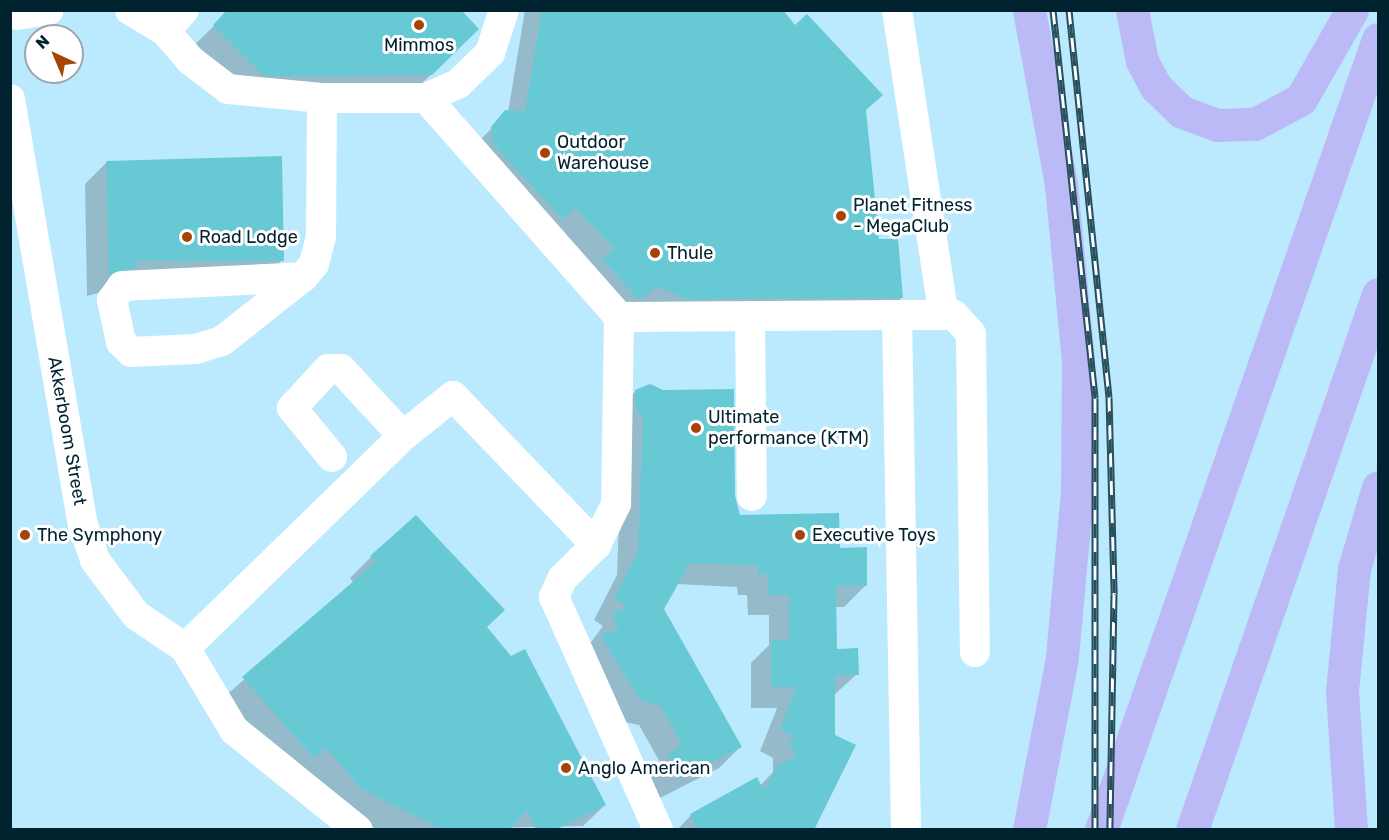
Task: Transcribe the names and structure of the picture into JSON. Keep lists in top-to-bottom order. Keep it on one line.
{"streets":{"street":["Akkerboom Street"]},"places":["Mimmos","Outdoor Warehouse","Planet Fitness - MegaClub","Road Lodge","Thule","Ultimate performance (KTM)","The Symphony","Executive Toys","Anglo American"],"north":"top left"}
